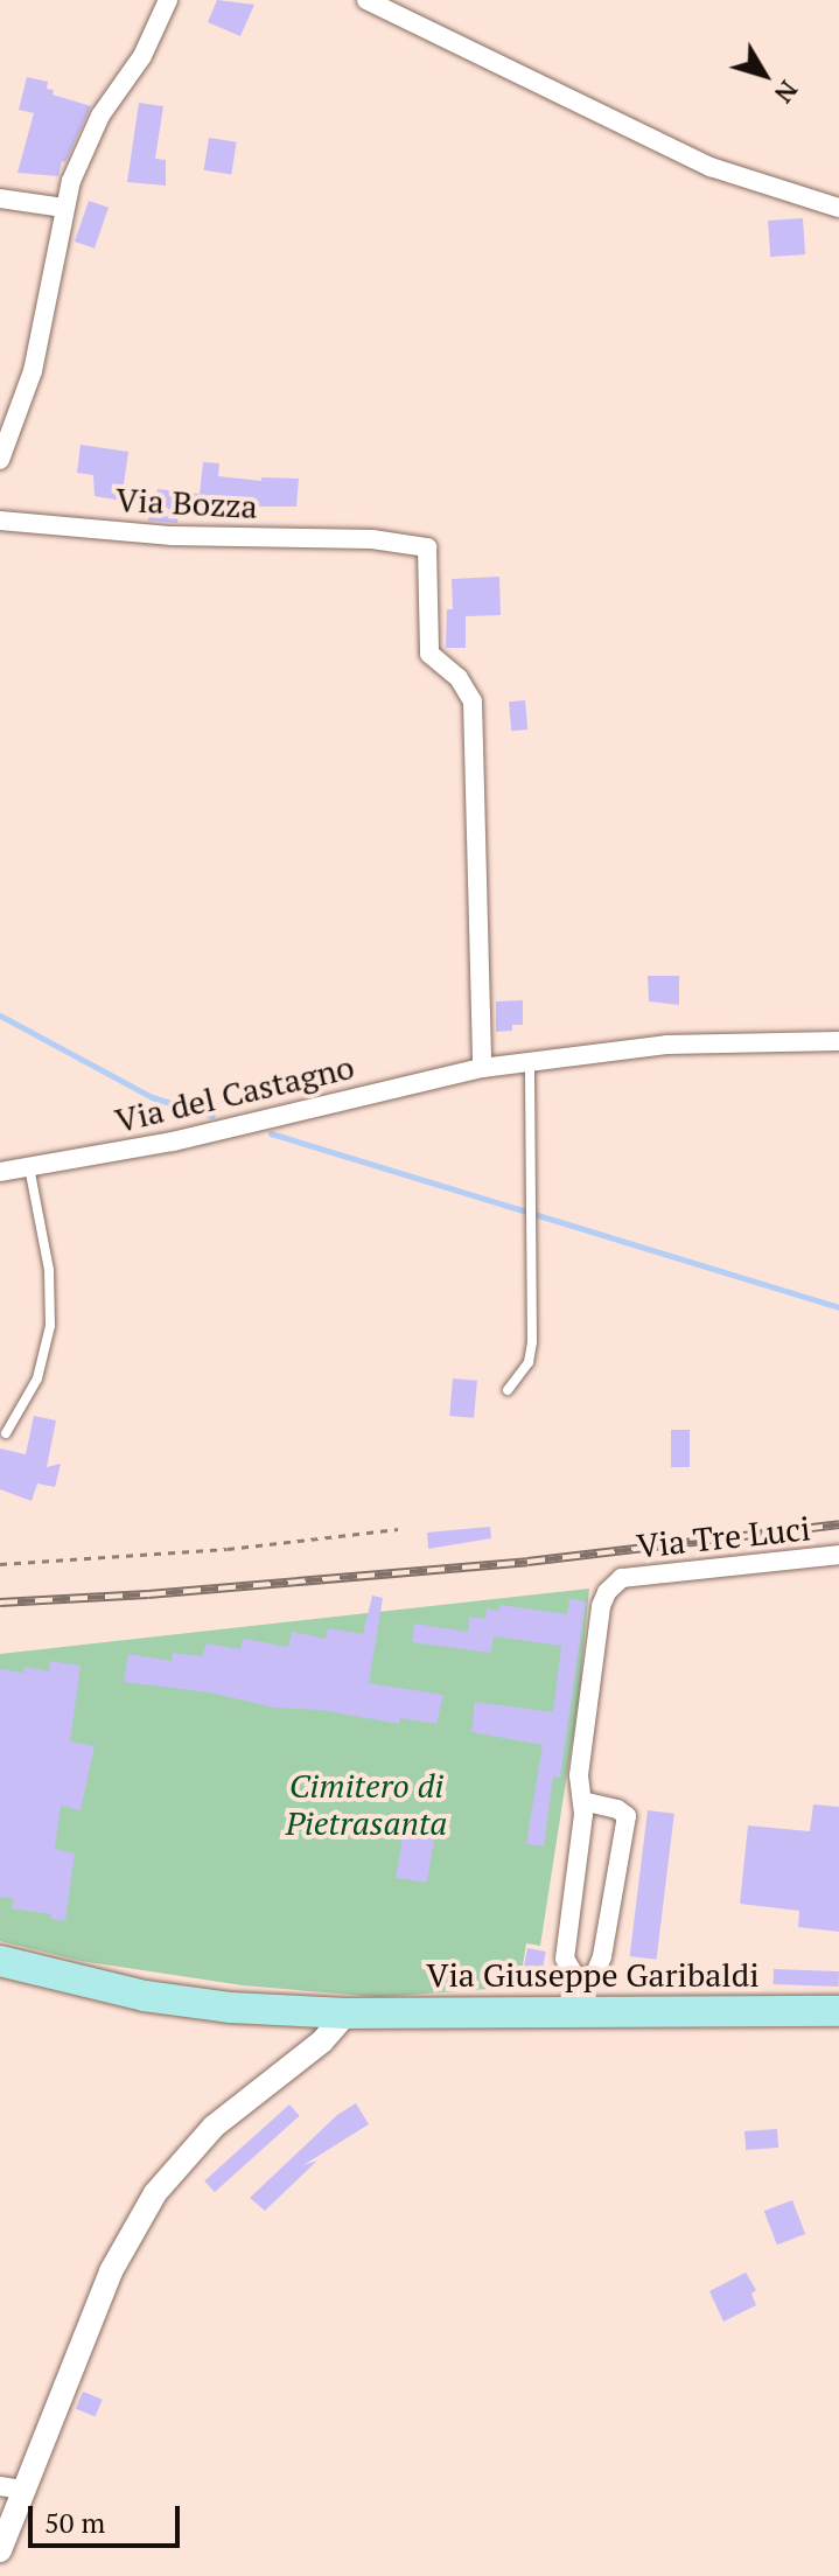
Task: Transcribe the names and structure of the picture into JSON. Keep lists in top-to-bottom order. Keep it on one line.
{"streets":{"main road":["Via Giuseppe Garibaldi"],"street":["Via Bozza","Via del Castagno","Via Tre Luci"]},"crossings":[["Via Bozza","Via del Castagno"]],"parks":["Cimitero di Pietrasanta"],"scale_bar":"50 m","north":"bottom right"}
